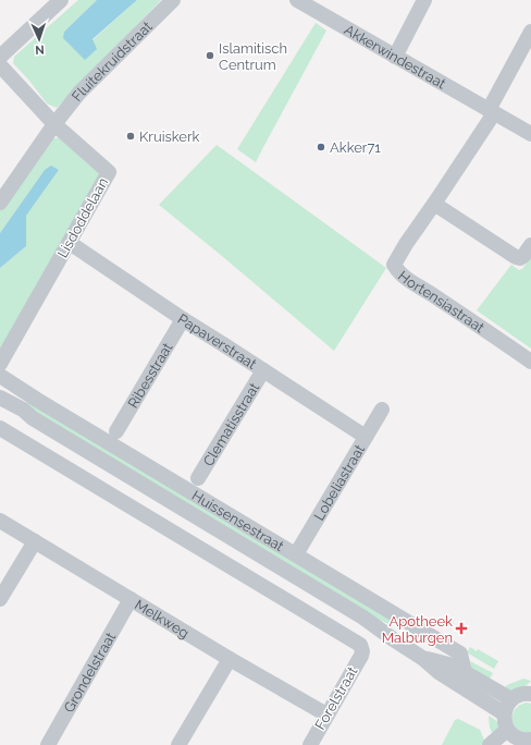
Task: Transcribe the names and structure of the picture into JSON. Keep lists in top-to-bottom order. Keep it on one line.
{"streets":{"street":["Akkerwindestraat","Fluitekruidstraat","Lisdoddelaan","Hortensiastraat","Papaverstraat","Ribesstraat","Clematisstraat","Lobeliastraat","Huissensestraat","Melkweg","Grondelstraat","Forelstraat"]},"crossings":[["Fluitekruidstraat","Lisdoddelaan"],["Lisdoddelaan","Papaverstraat"],["Papaverstraat","Ribesstraat"],["Papaverstraat","Clematisstraat"],["Papaverstraat","Lobeliastraat"],["Lobeliastraat","Huissensestraat"],["Melkweg","Grondelstraat"],["Melkweg","Forelstraat"]],"places":{"other":["Islamitisch Centrum","Kruiskerk","Akker71"],"health":["Apotheek Malburgen"]},"north":"bottom"}
